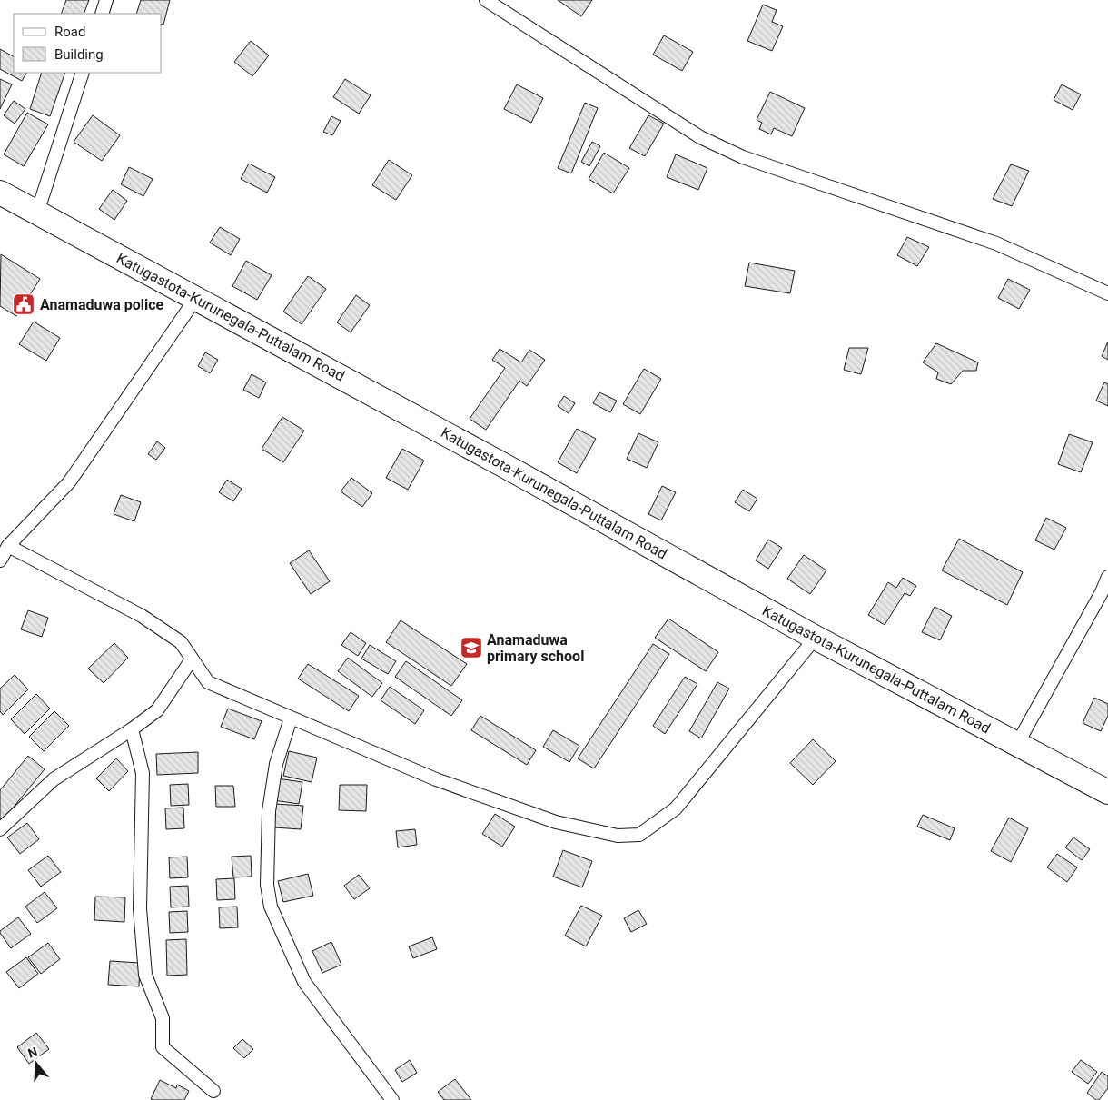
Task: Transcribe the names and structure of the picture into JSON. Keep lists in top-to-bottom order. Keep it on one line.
{"streets":{"highway":["Katugastota-Kurunegala-Puttalam Road"]},"places":{"public building":["Anamaduwa police"],"school or university":["Anamaduwa primary school"]},"legend":["Road","Building"],"north":"top"}
